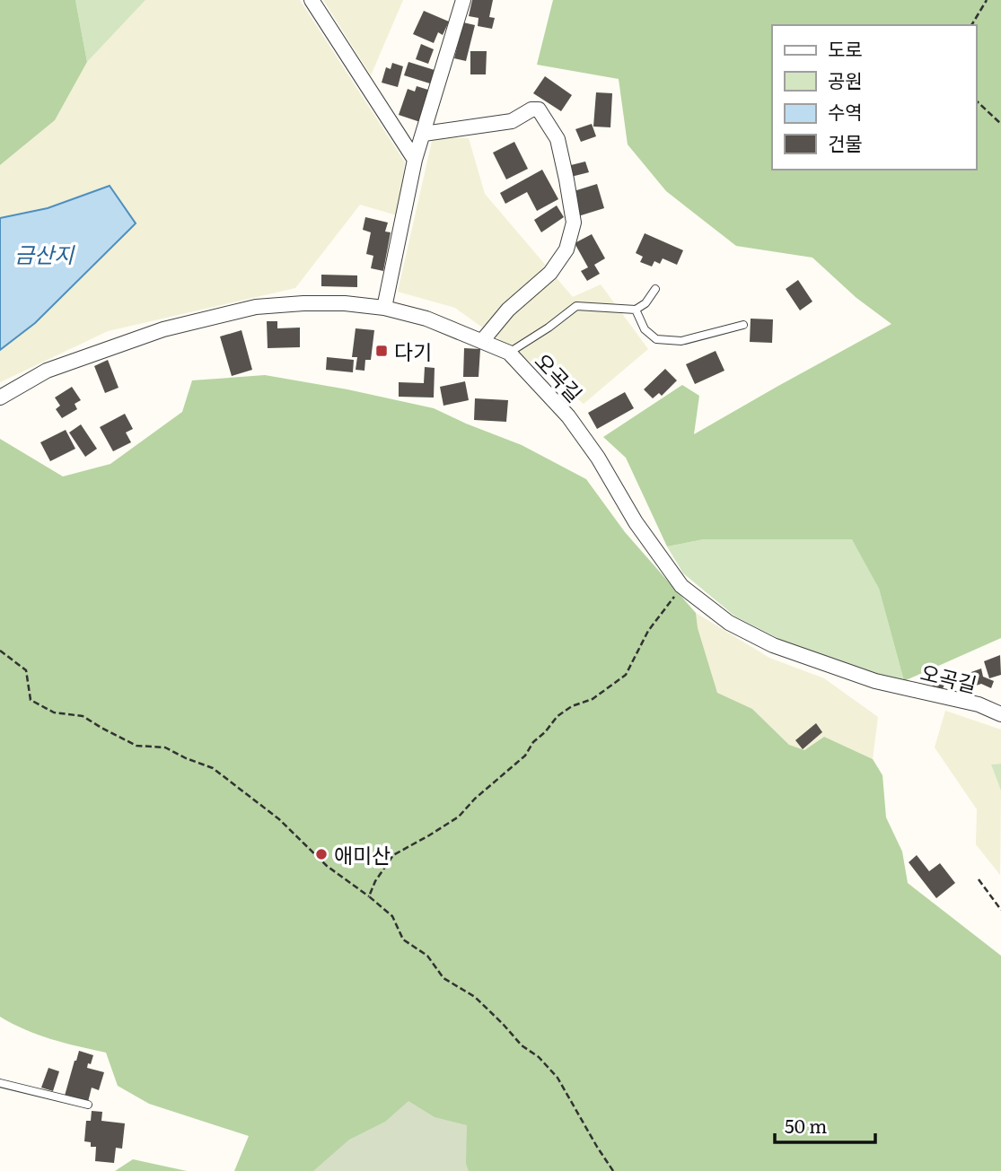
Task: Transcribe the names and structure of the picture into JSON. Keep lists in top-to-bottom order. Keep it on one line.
{"streets":{"street":["오곡길"]},"water":["금산지"],"places":{"transit":["다기"],"other":["애미산"]},"legend":["도로","공원","수역","건물"],"scale_bar":"50 m"}
